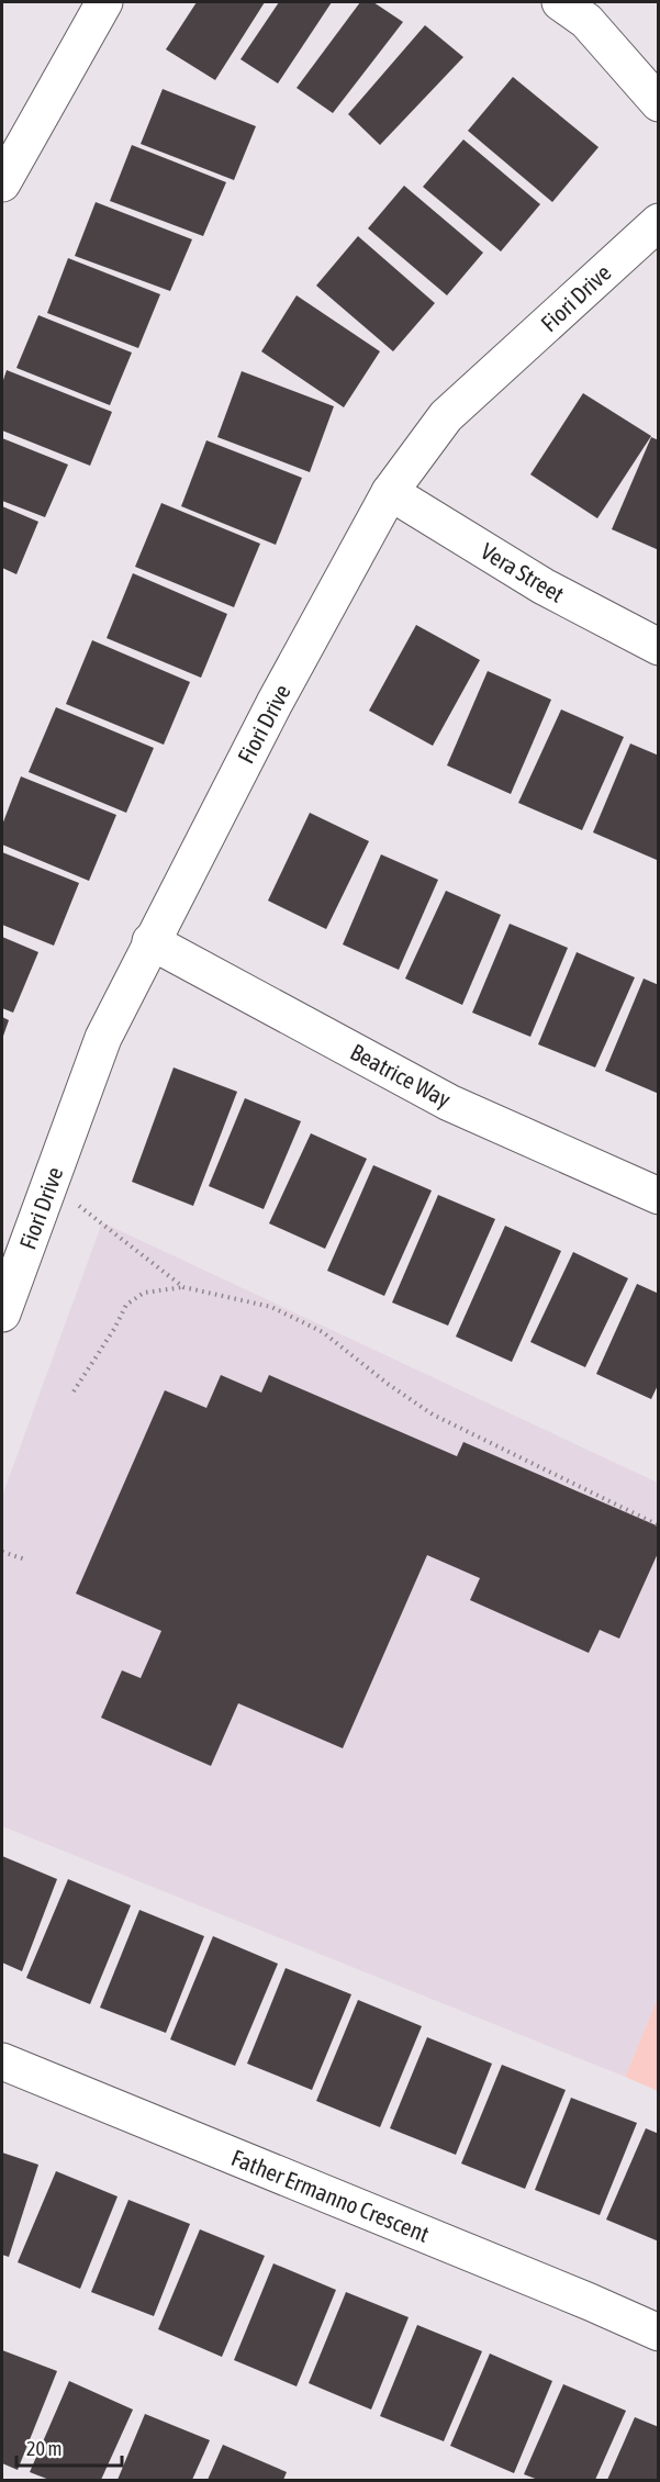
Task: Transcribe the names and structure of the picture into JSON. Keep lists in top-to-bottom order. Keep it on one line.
{"streets":{"street":["Fiori Drive","Vera Street","Beatrice Way","Father Ermanno Crescent"]},"crossings":[["Fiori Drive","Vera Street"],["Fiori Drive","Beatrice Way"]],"scale_bar":"20 m"}
